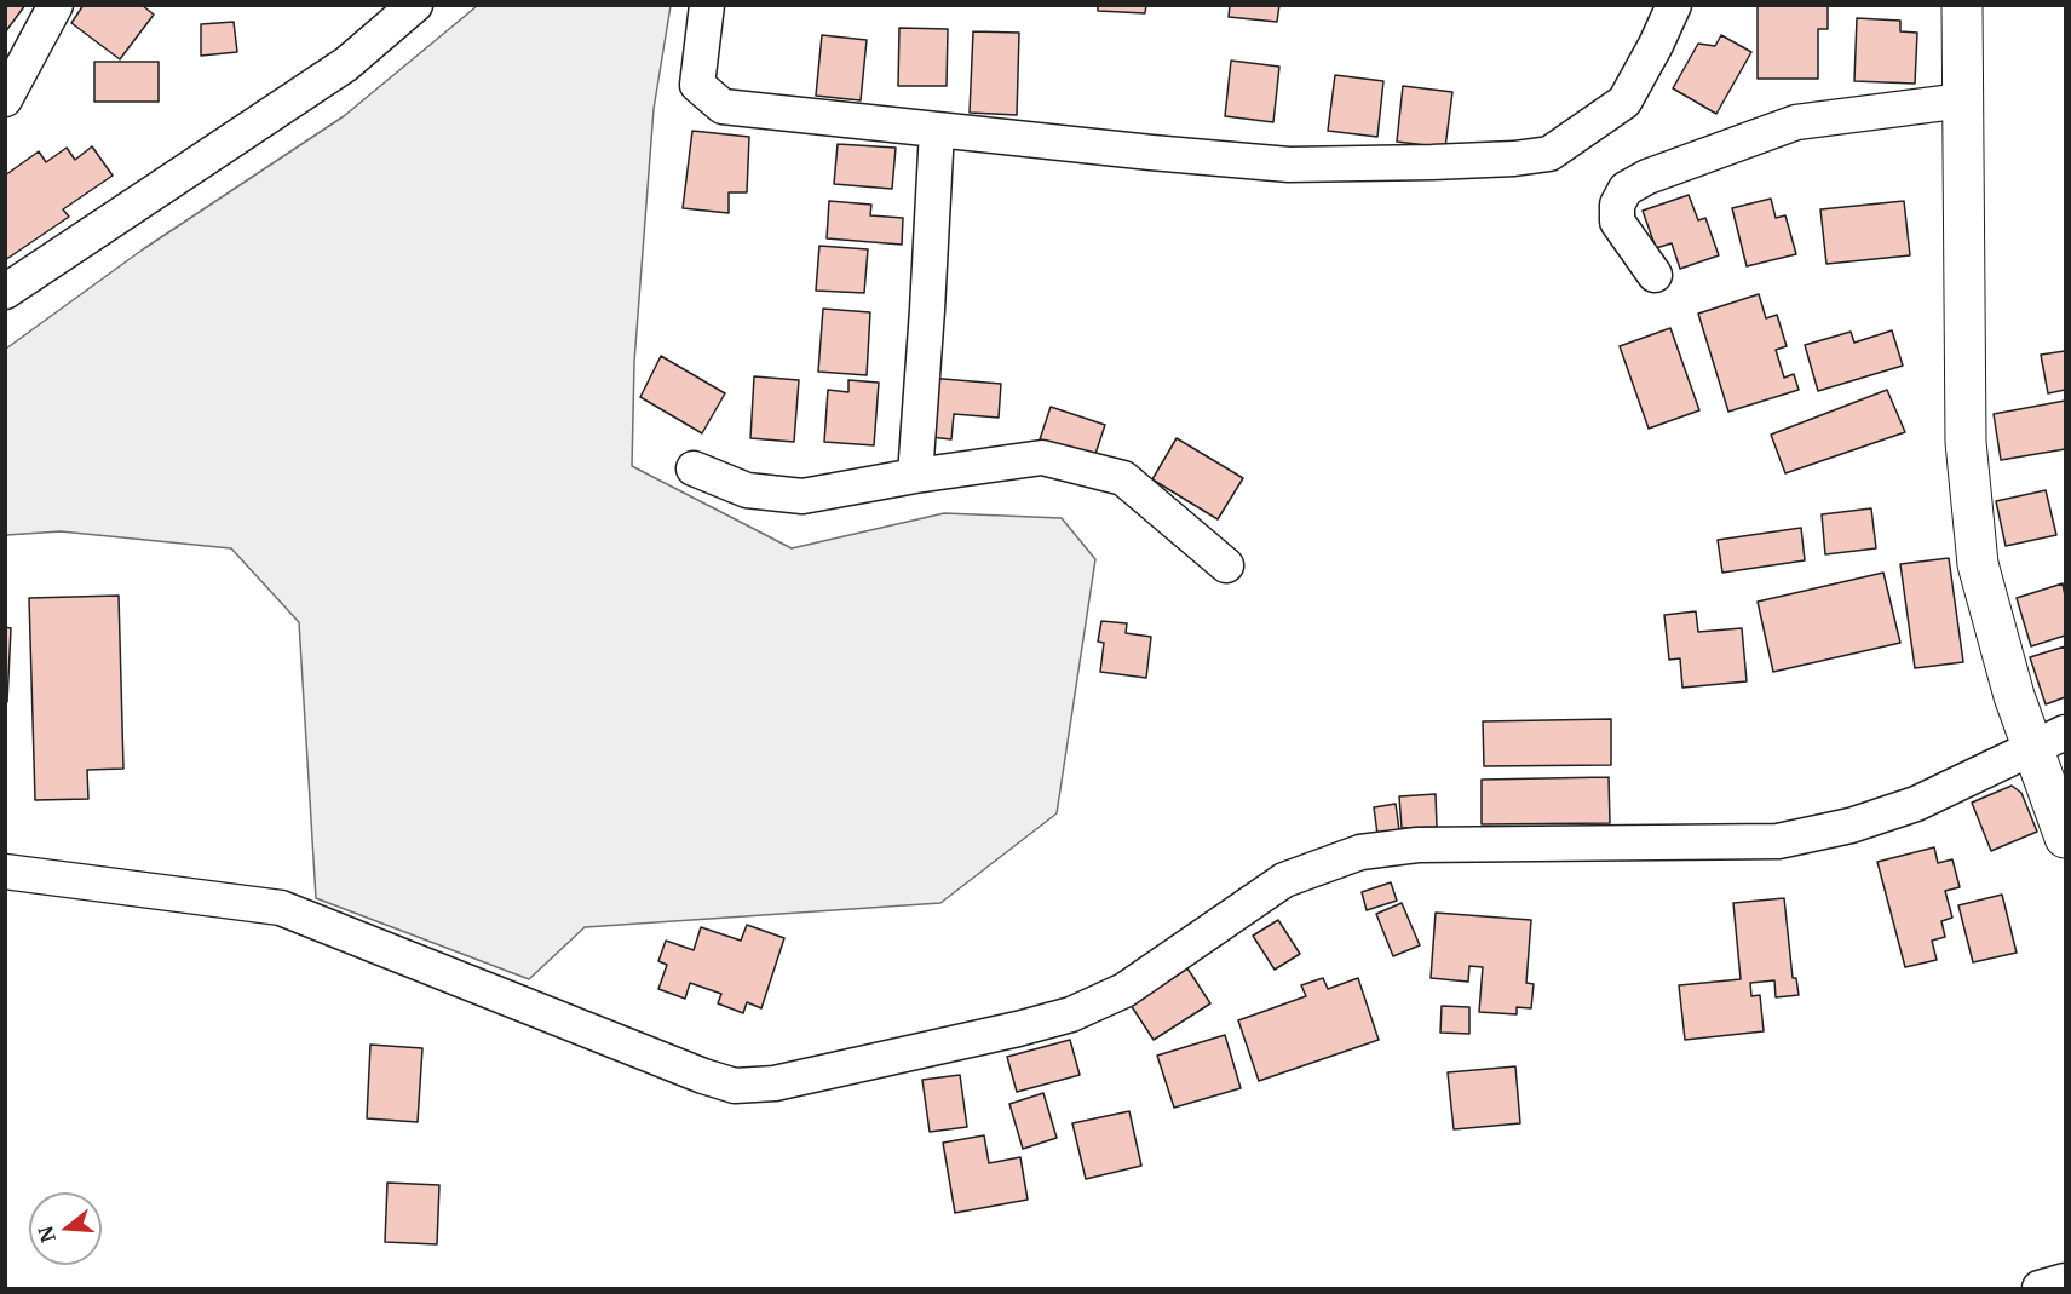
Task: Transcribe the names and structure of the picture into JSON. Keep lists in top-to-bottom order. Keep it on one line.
{"north":"left"}
